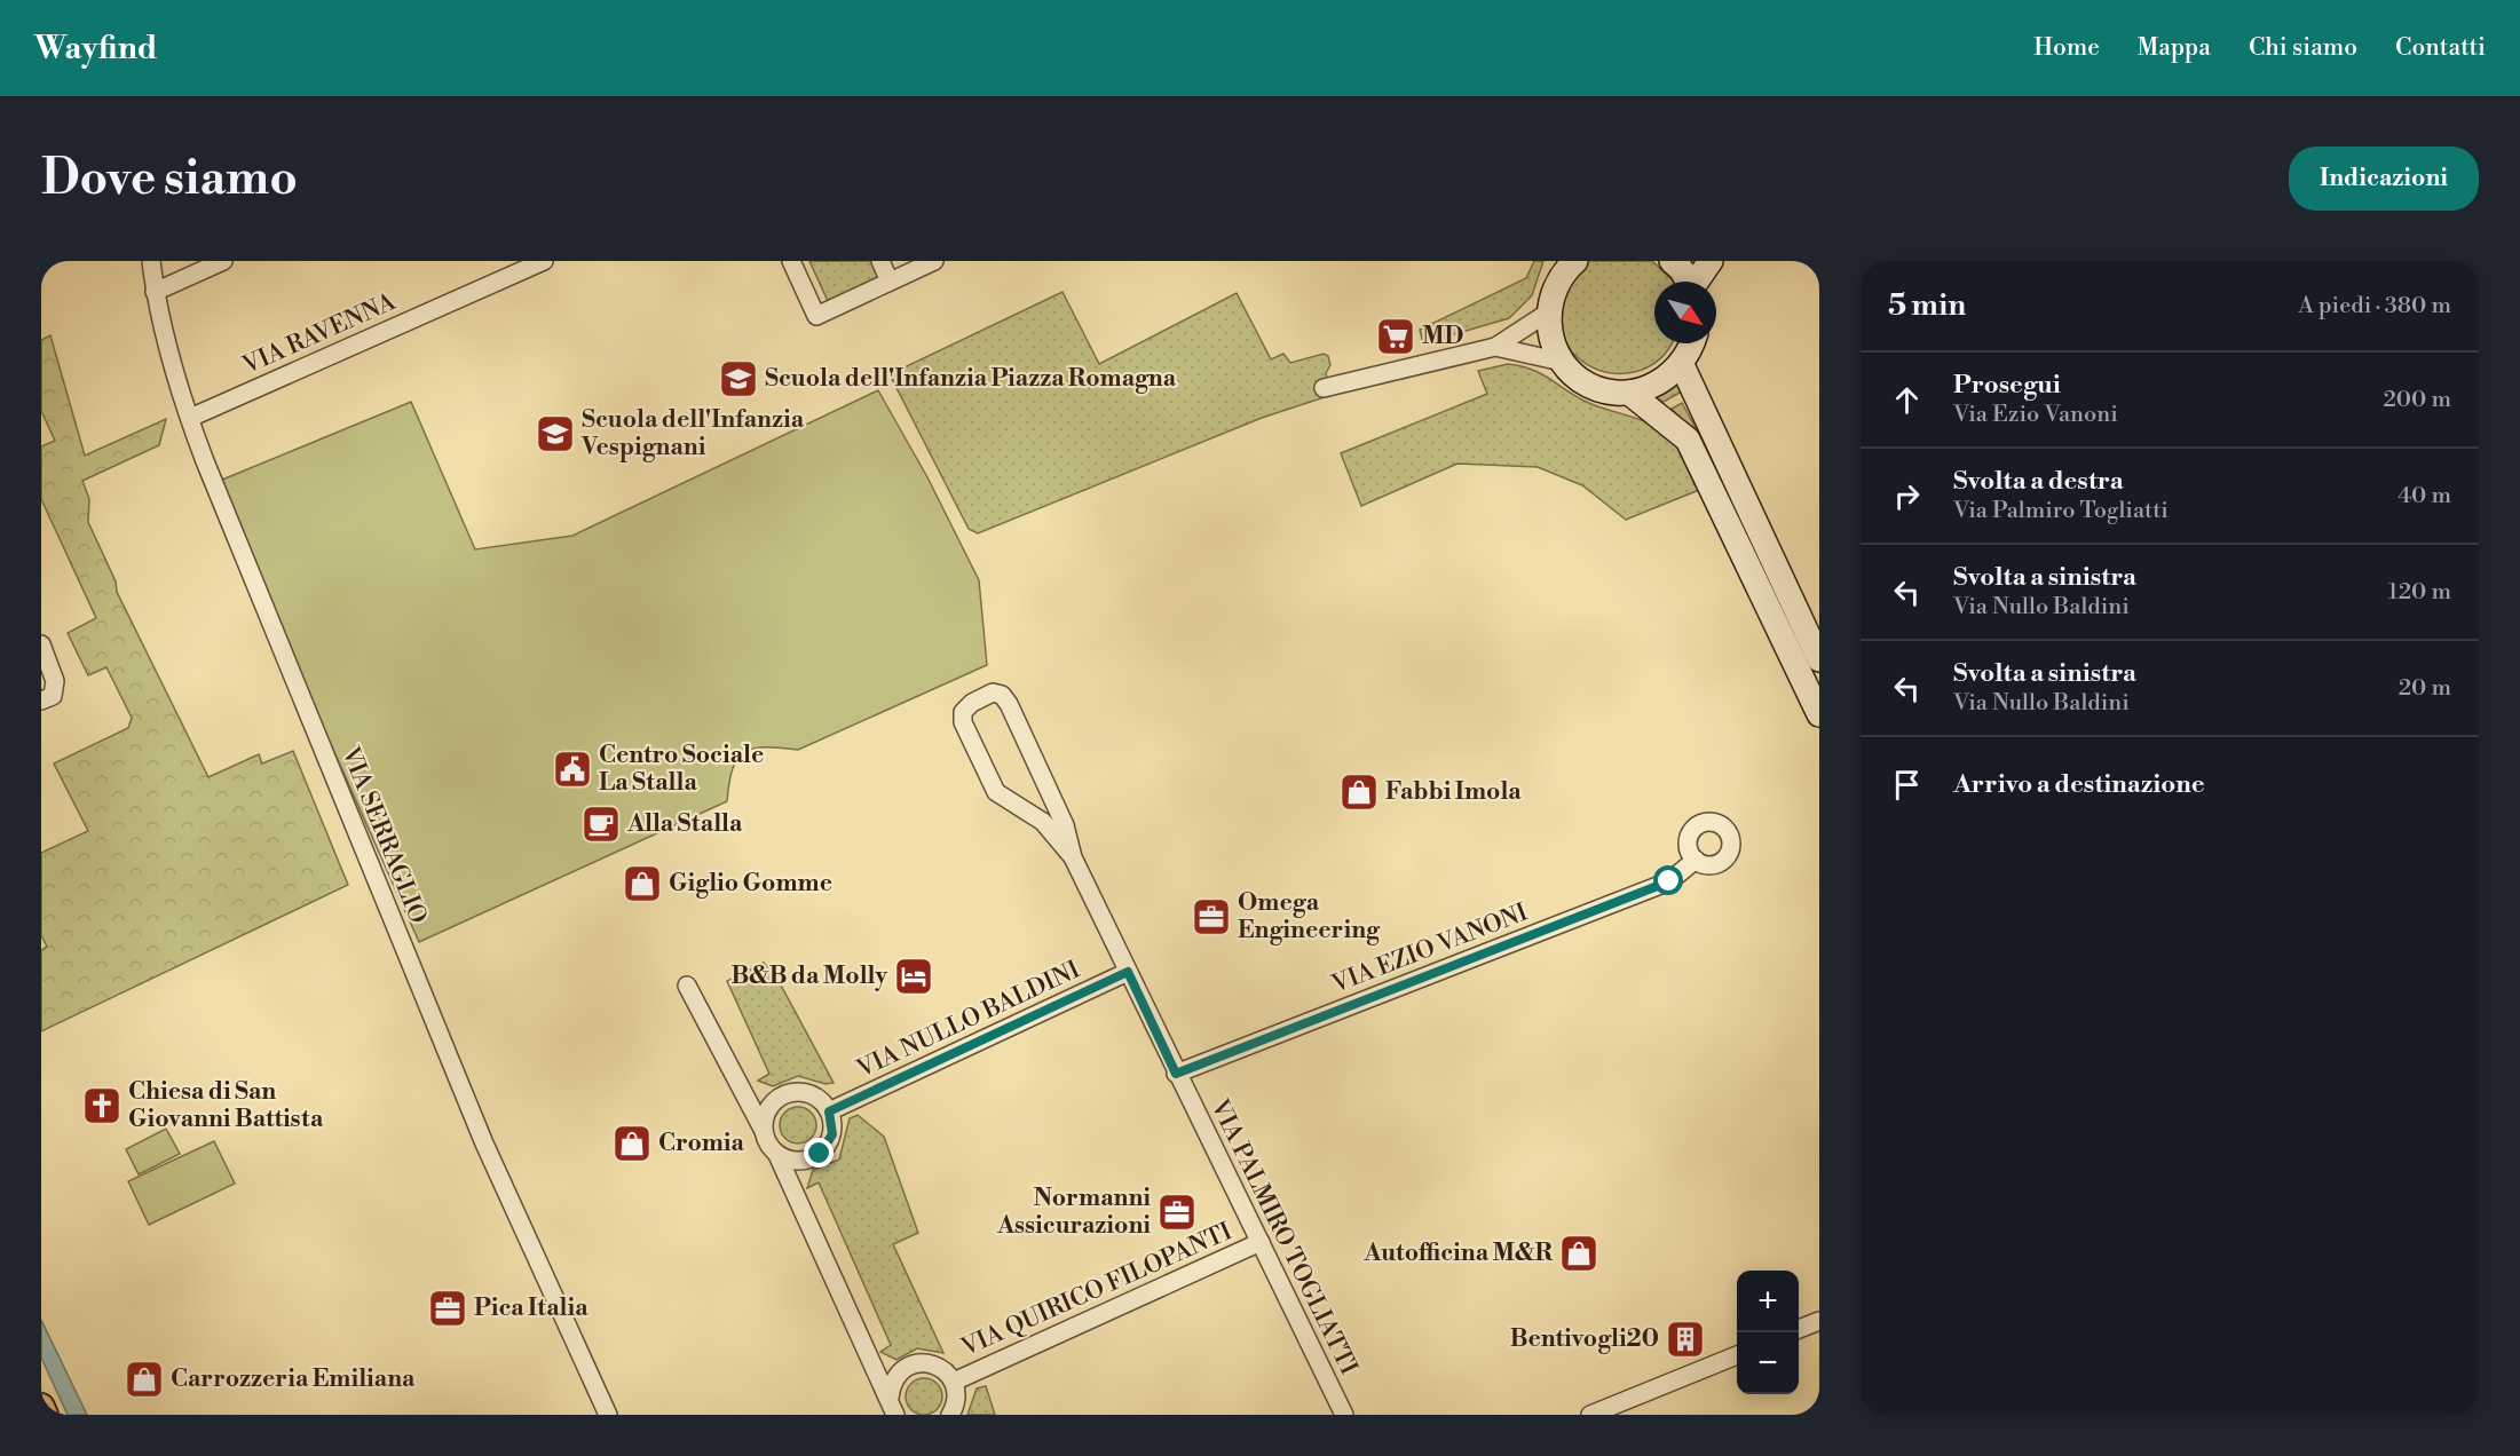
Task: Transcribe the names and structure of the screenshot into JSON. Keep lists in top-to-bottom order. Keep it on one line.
{"streets":{"street":["VIA RAVENNA","VIA SERRAGLIO","VIA EZIO VANONI","VIA NULLO BALDINI","VIA PALMIRO TOGLIATTI","VIA QUIRICO FILOPANTI"]},"crossings":[["VIA RAVENNA","VIA SERRAGLIO"],["VIA EZIO VANONI","VIA PALMIRO TOGLIATTI"],["VIA NULLO BALDINI","VIA PALMIRO TOGLIATTI"],["VIA PALMIRO TOGLIATTI","VIA QUIRICO FILOPANTI"]],"places":{"supermarket":["MD"],"school or university":["Scuola dell'Infanzia Piazza Romagna","Scuola dell'Infanzia Vespignani"],"public building":["Centro Sociale La Stalla"],"shop":["Fabbi Imola","Giglio Gomme","Cromia","Autofficina M&R","Carrozzeria Emiliana"],"cafe":["Alla Stalla"],"office":["Omega Engineering","Normanni Assicurazioni","Pica Italia"],"hotel":["B&B da Molly"],"church":["Chiesa di San Giovanni Battista"],"building":["Bentivogli20"]},"north":"bottom right","page":{"header":"Wayfind","nav":["Home","Mappa","Chi siamo","Contatti"],"buttons":"Indicazioni","title":"Dove siamo","heading":["5 min","A piedi · 380 m"],"list":[["Prosegui","Via Ezio Vanoni","200 m"],["Svolta a destra","Via Palmiro Togliatti","40 m"],["Svolta a sinistra","Via Nullo Baldini","120 m"],["Svolta a sinistra","Via Nullo Baldini","20 m"],"Arrivo a destinazione"],"map_buttons":["+","−"]}}
